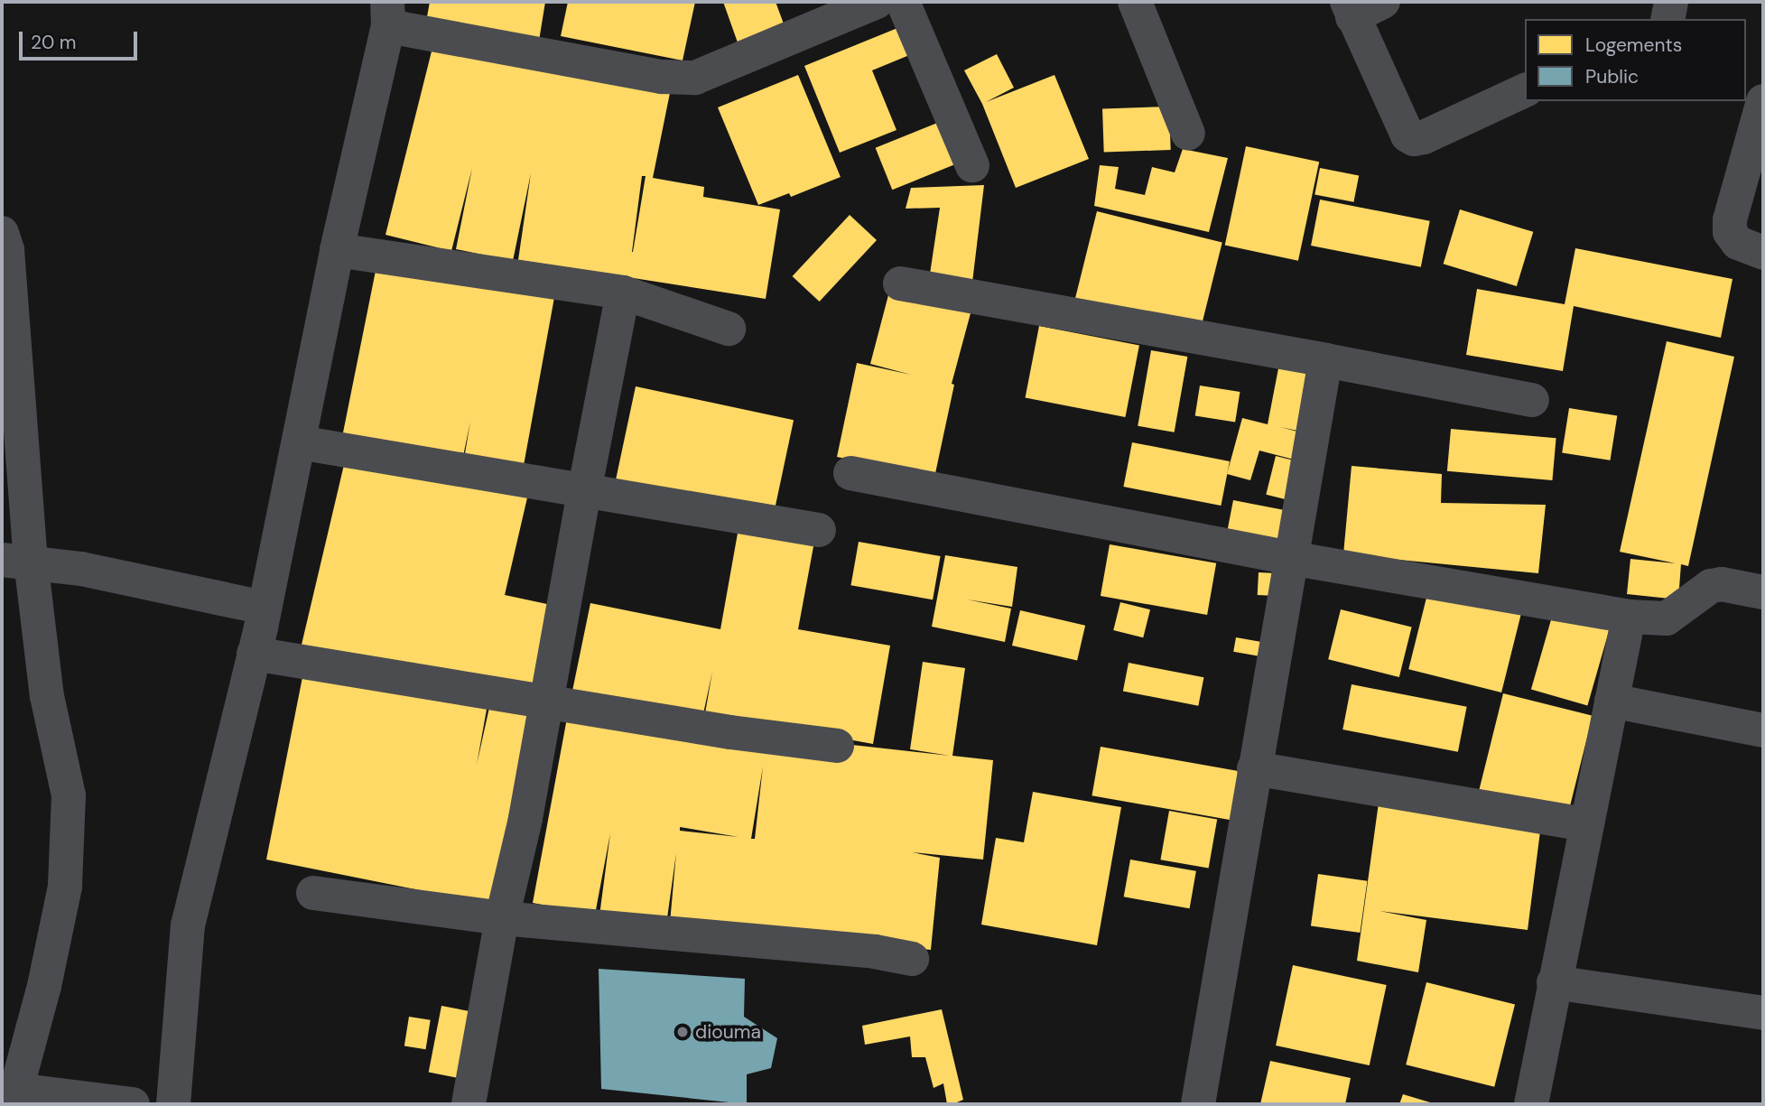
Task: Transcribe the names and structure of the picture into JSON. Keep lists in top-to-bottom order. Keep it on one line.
{"places":["diouma"],"legend":["Logements","Public"],"scale_bar":"20 m"}
